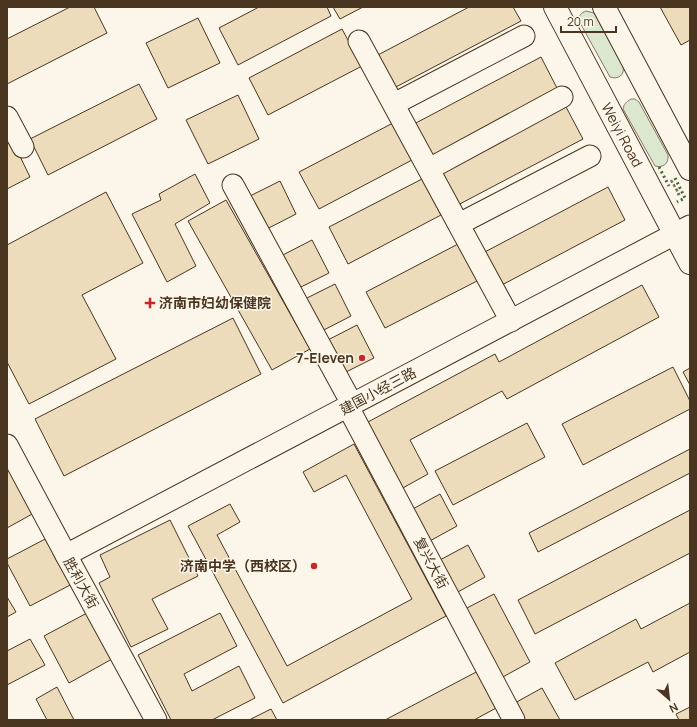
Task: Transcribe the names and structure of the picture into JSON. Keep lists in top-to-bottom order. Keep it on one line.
{"streets":{"main road":["Weiyi Road"],"street":["建国小经三路","复兴大街","胜利大街"]},"crossings":[["Weiyi Road","建国小经三路"],["建国小经三路","复兴大街"],["建国小经三路","胜利大街"]],"places":{"health":["济南市妇幼保健院"],"other":["7-Eleven","济南中学（西校区）"]},"scale_bar":"20 m","north":"bottom right"}
